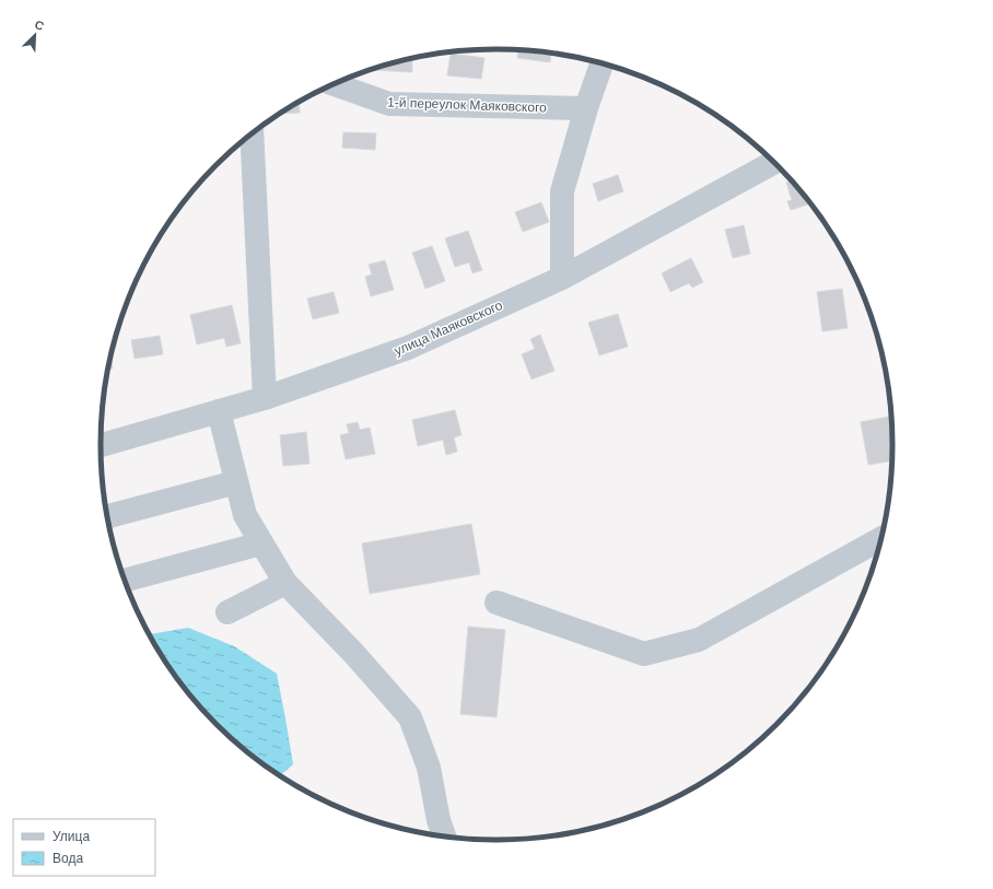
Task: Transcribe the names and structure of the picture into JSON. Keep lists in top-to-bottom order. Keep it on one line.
{"streets":{"street":["1-й переулок Маяковского","улица Маяковского"]},"legend":["Улица","Вода"],"north":"top right"}
